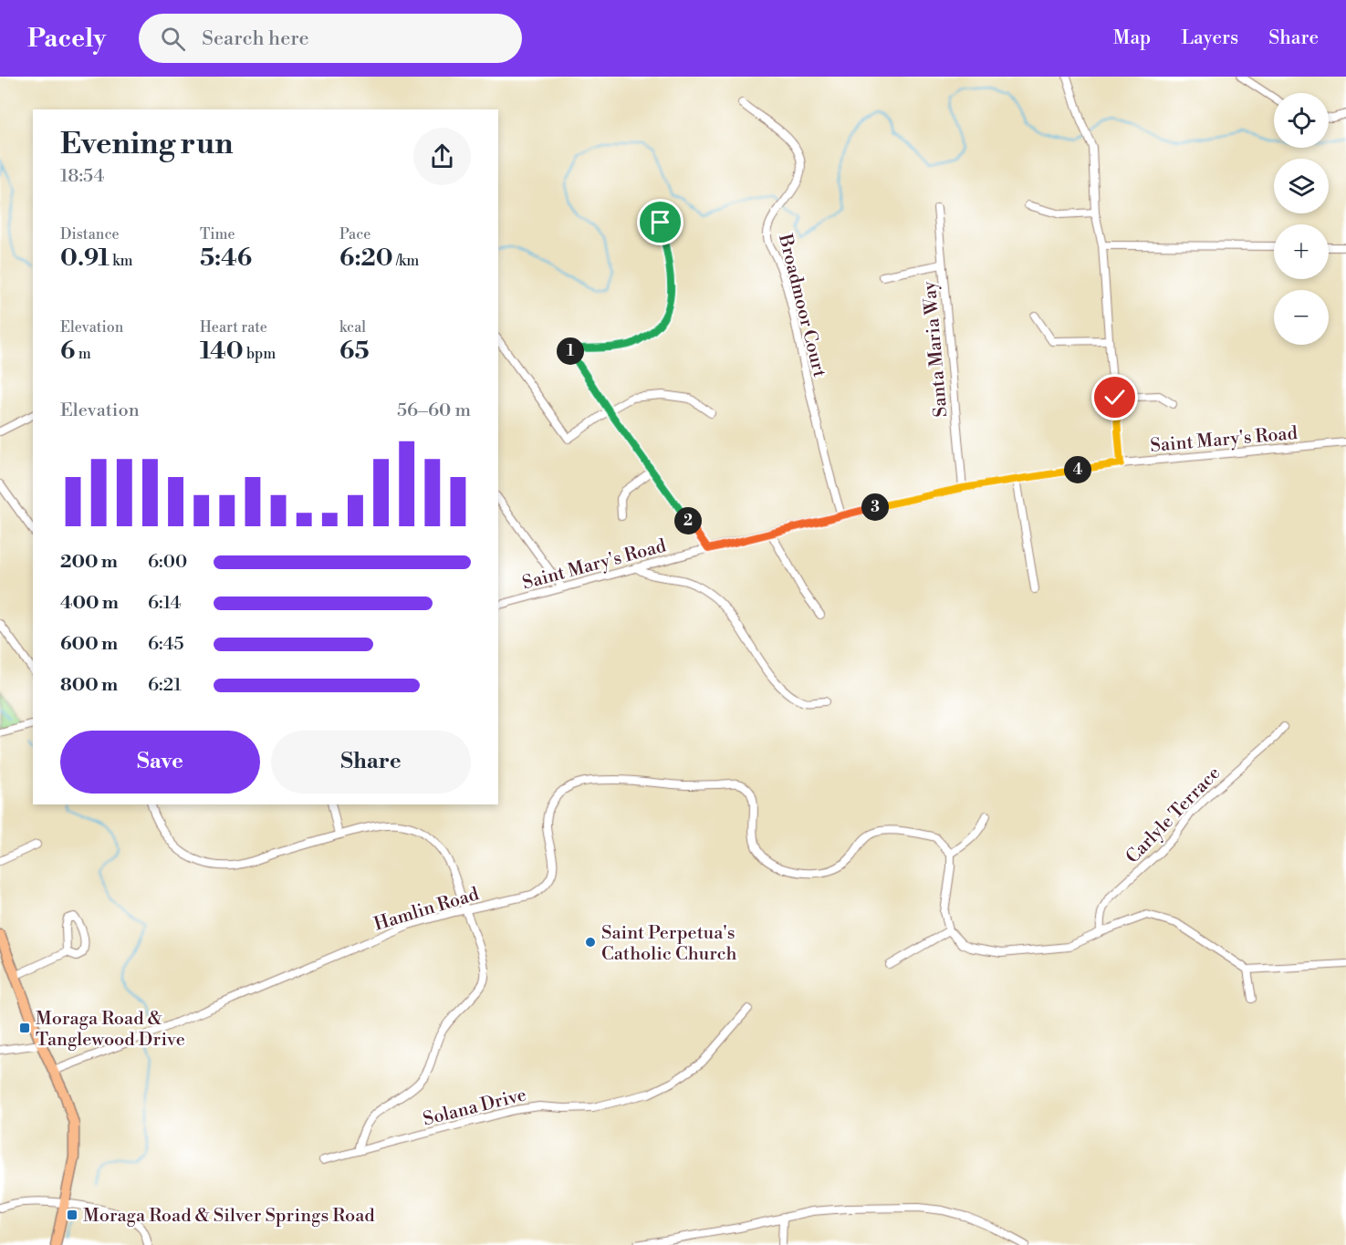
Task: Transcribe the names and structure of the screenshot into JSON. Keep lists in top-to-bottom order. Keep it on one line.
{"streets":{"street":["Broadmoor Court","Santa Maria Way","Saint Mary's Road","Carlyle Terrace","Hamlin Road","Solana Drive"]},"crossings":[["Broadmoor Court","Saint Mary's Road"],["Santa Maria Way","Saint Mary's Road"],["Hamlin Road","Solana Drive"]],"places":{"other":["Saint Perpetua's Catholic Church"],"transit":["Moraga Road & Tanglewood Drive","Moraga Road & Silver Springs Road"]},"page":{"header":"Pacely","search":"Search here","nav":["Map","Layers","Share"],"map_buttons":["+","−"],"heading":["Evening run","18:54"],"stats":[["Distance","0.91 km"],["Time","5:46"],["Pace","6:20 /km"],["Elevation","6 m"],["Heart rate","140 bpm"],["kcal","65"]],"pins":["1","4","3","2"],"chart":["Elevation","56–60 m"],"list":[{"name":"200 m","note":"6:00"},{"name":"400 m","note":"6:14"},{"name":"600 m","note":"6:45"},{"name":"800 m","note":"6:21"}],"buttons":["Save","Share"]}}
